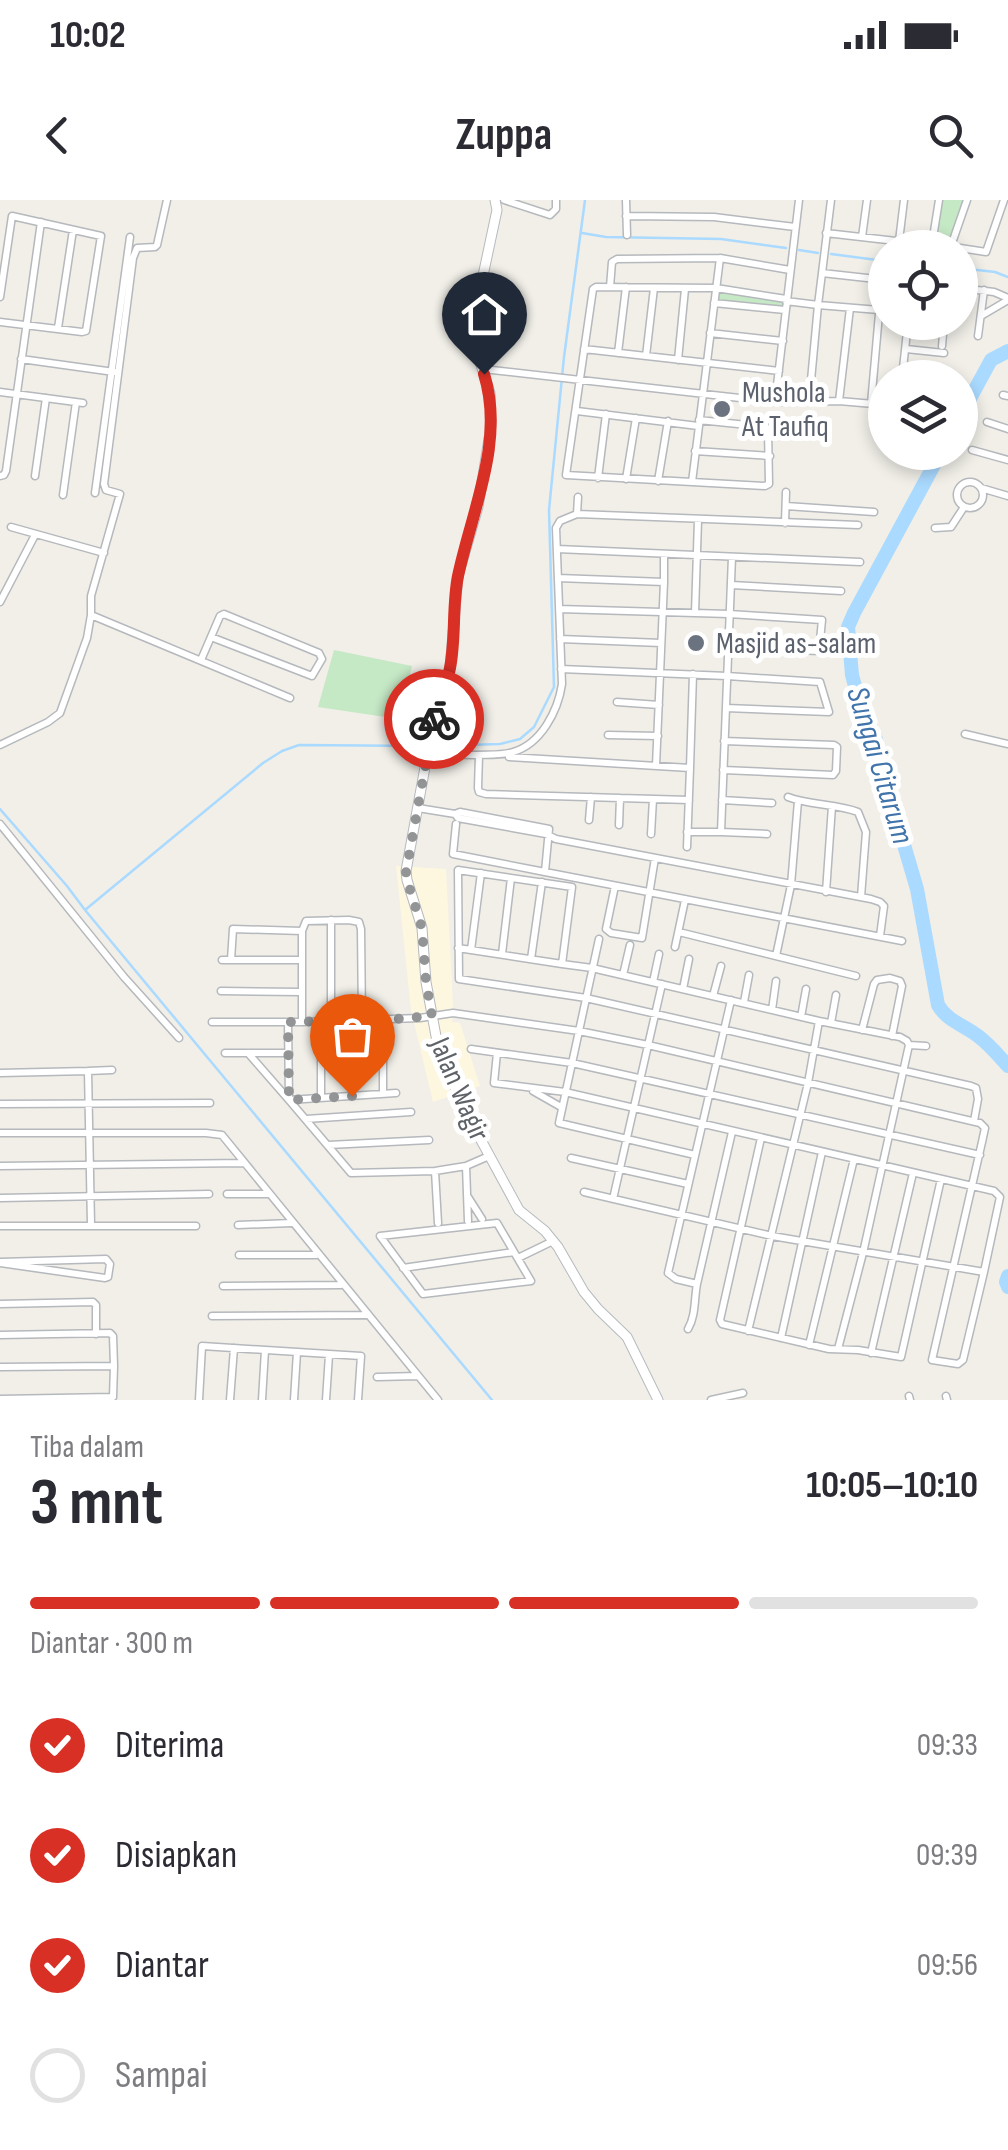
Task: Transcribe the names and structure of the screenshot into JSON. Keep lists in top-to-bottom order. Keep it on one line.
{"streets":{"street":["Jalan Wagir"]},"water":["Sungai Citarum"],"places":["Mushola At Taufiq","Masjid as-salam"],"page":{"status":"10:02","header":"Zuppa","heading":["3 mnt","Tiba dalam","10:05–10:10"],"bar":"Diantar · 300 m","list":[["Diterima","09:33"],["Disiapkan","09:39"],["Diantar","09:56"],"Sampai"]}}
